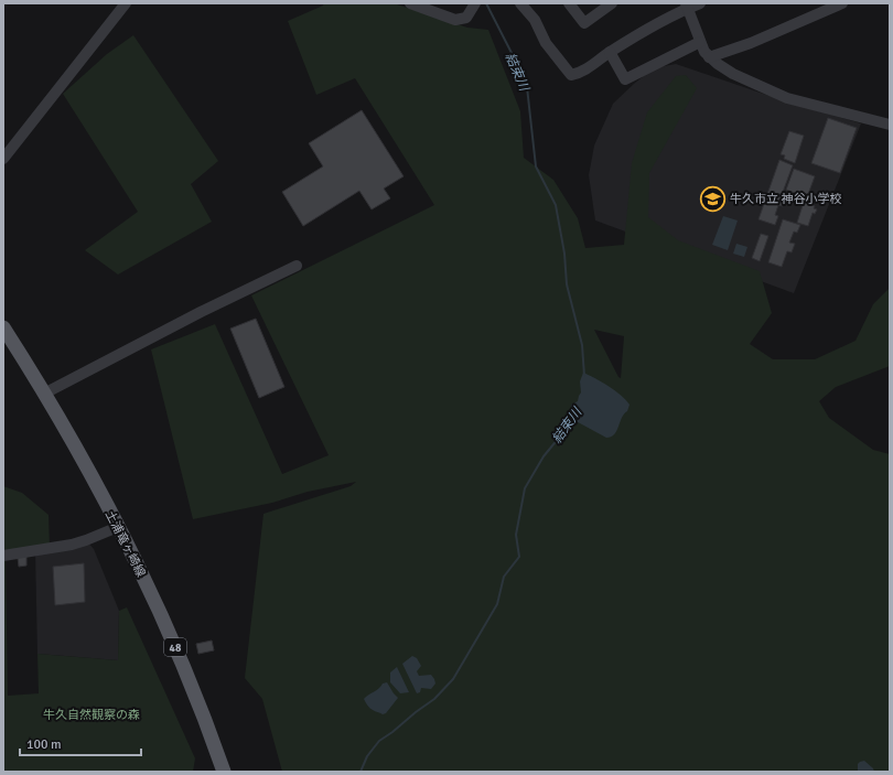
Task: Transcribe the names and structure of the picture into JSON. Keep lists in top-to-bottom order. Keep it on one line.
{"streets":{"main road":["土浦竜ヶ崎線","48"]},"water":["結束川"],"parks":["牛久自然観察の森"],"places":{"school or university":["牛久市立 神谷小学校"]},"scale_bar":"100 m"}
